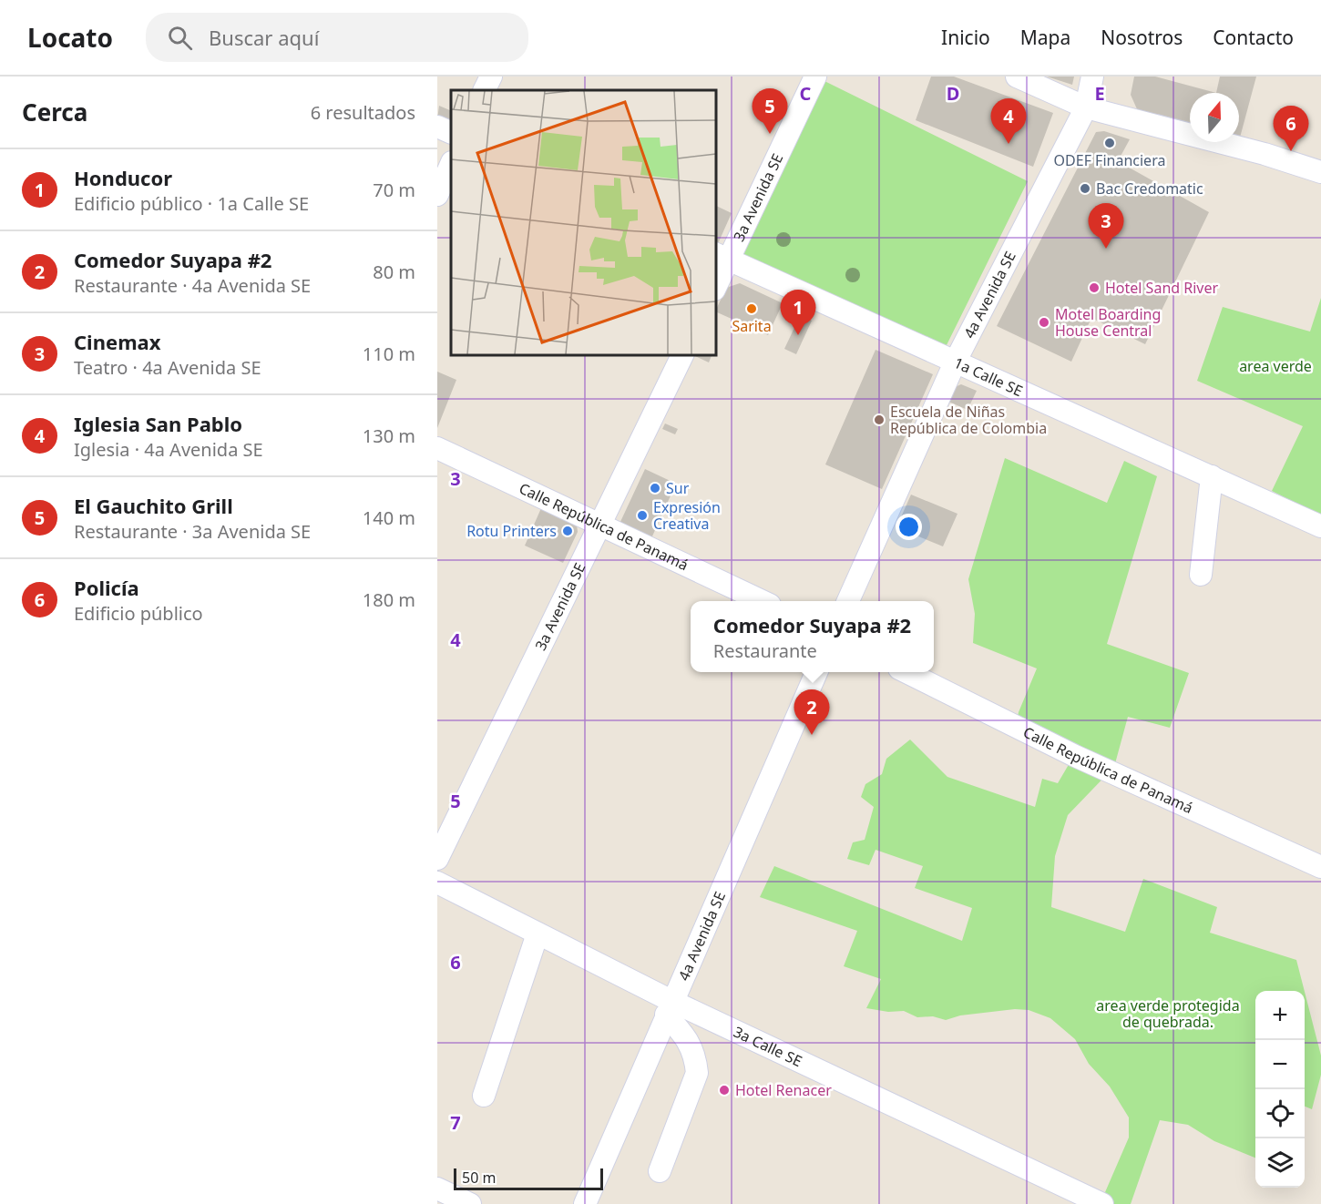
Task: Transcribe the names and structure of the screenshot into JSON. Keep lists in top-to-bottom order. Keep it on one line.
{"streets":{"street":["3a Avenida SE","4a Avenida SE","1a Calle SE","Calle República de Panamá","3a Calle SE"]},"crossings":[["3a Avenida SE","1a Calle SE"],["3a Avenida SE","Calle República de Panamá"],["4a Avenida SE","1a Calle SE"],["4a Avenida SE","3a Calle SE"]],"parks":["area verde","area verde protegida de quebrada."],"places":["ODEF Financiera","Bac Credomatic","Hotel Sand River","Sarita","Motel Boarding House Central","Escuela de Niñas República de Colombia","Sur","Expresión Creativa","Rotu Printers","Hotel Renacer"],"scale_bar":"50 m","north":"top","page":{"header":"Locato","search":"Buscar aquí","nav":["Inicio","Mapa","Nosotros","Contacto"],"heading":["Cerca","6 resultados"],"pins":["5","4","6","3","1","2"],"list":[{"mark":"1","name":"Honducor","note":"Edificio público · 1a Calle SE","value":"70 m"},{"mark":"2","name":"Comedor Suyapa #2","note":"Restaurante · 4a Avenida SE","value":"80 m"},{"mark":"3","name":"Cinemax","note":"Teatro · 4a Avenida SE","value":"110 m"},{"mark":"4","name":"Iglesia San Pablo","note":"Iglesia · 4a Avenida SE","value":"130 m"},{"mark":"5","name":"El Gauchito Grill","note":"Restaurante · 3a Avenida SE","value":"140 m"},{"mark":"6","name":"Policía","note":"Edificio público","value":"180 m"}],"popup":["Comedor Suyapa #2","Restaurante"],"map_buttons":["+","−"],"scale":"50 m"},"grid":{"columns":["C","D","E"],"rows":["3","4","5","6","7"]}}
